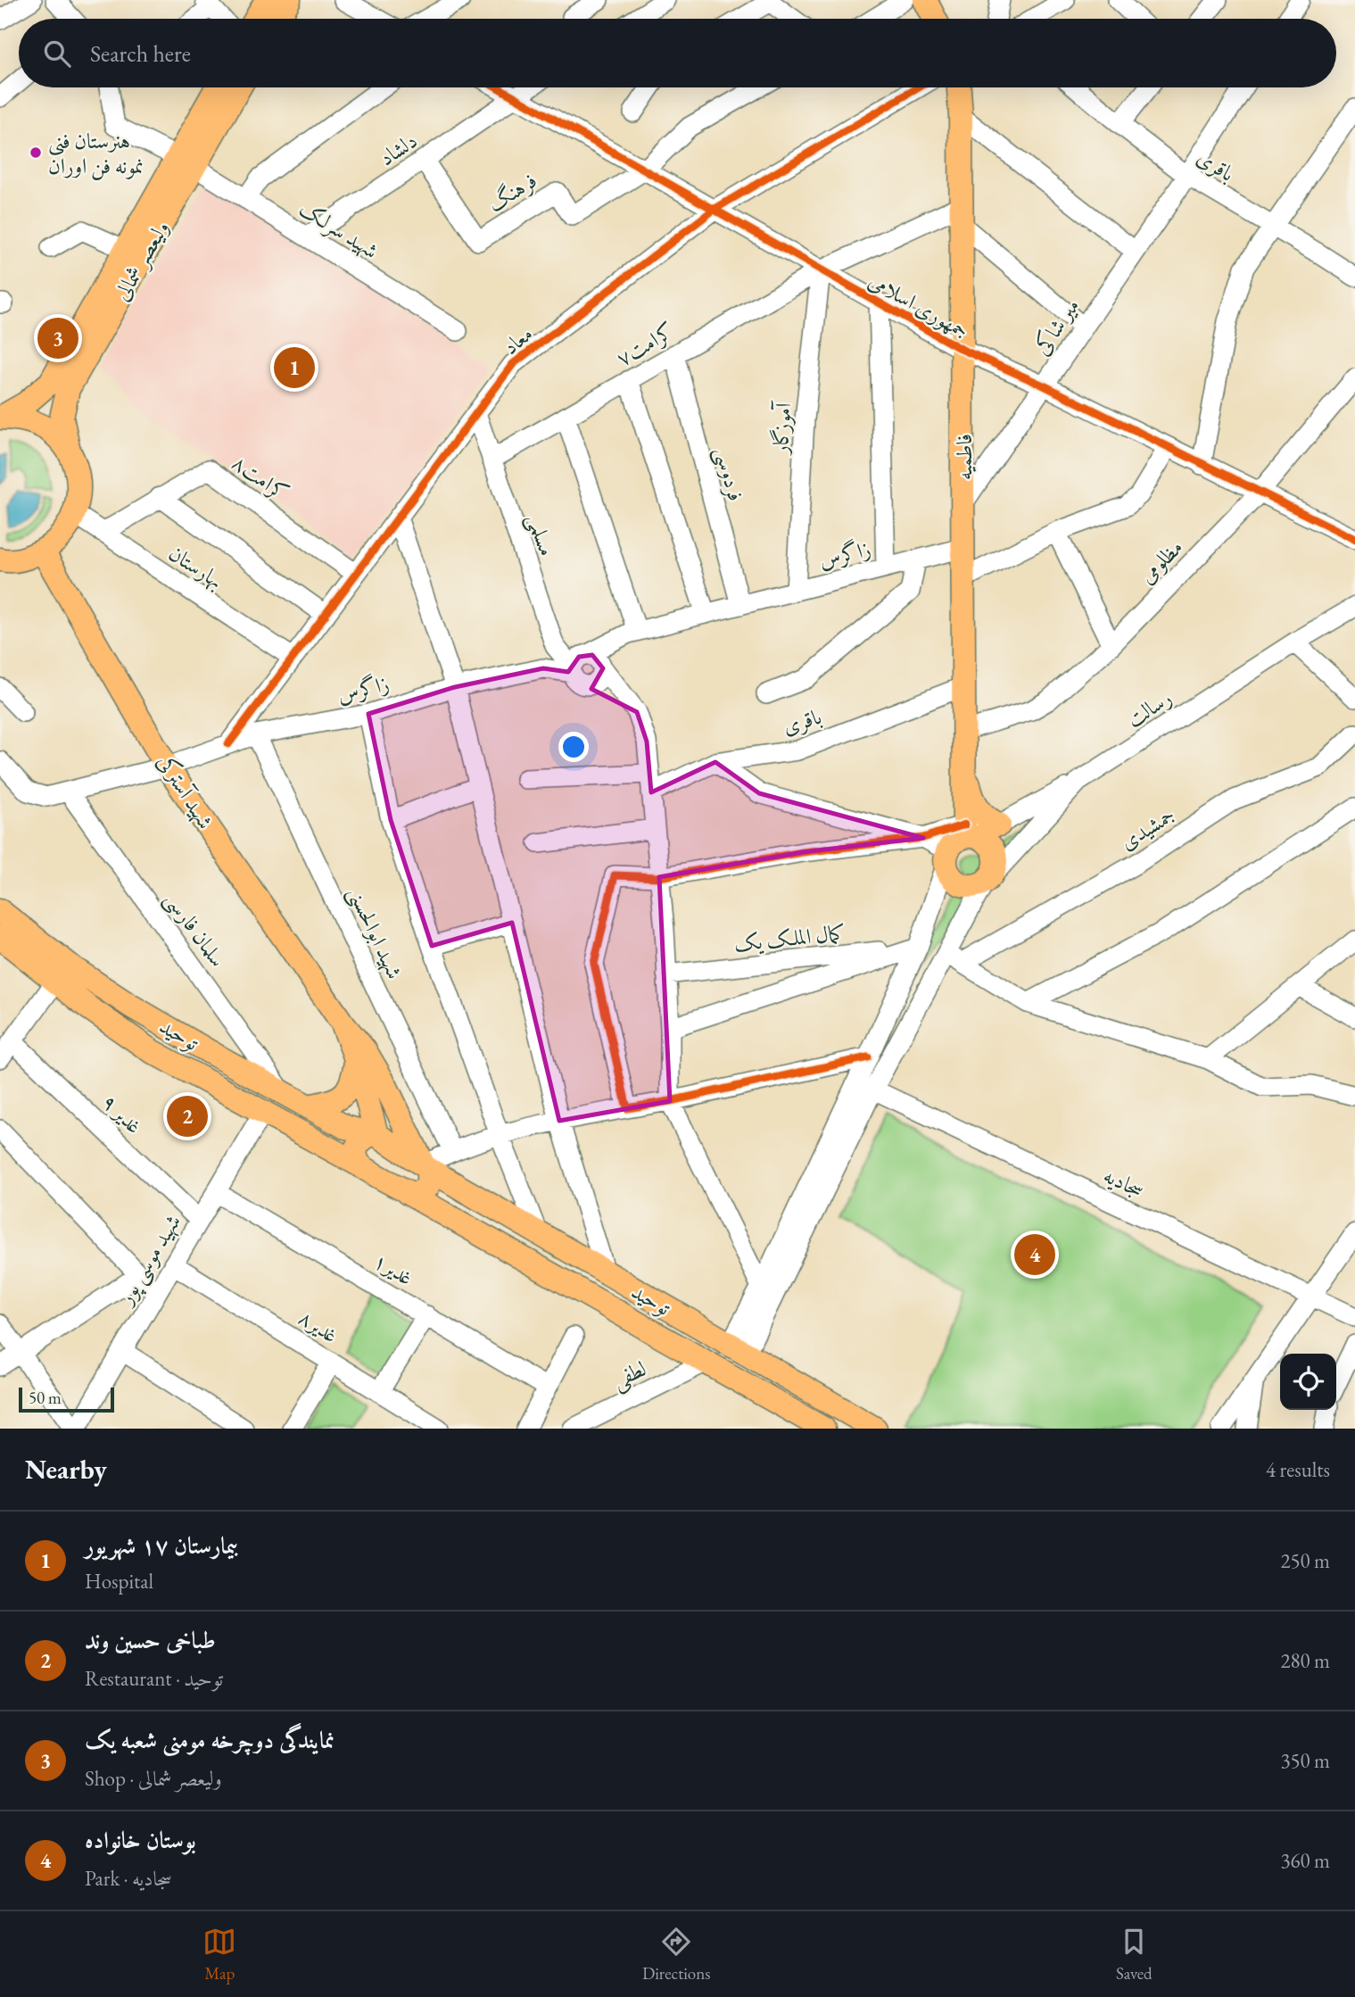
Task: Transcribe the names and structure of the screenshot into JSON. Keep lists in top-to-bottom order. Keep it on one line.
{"streets":{"main road":["ولیعصر شمالی","فاطمیه","شهید آسترکی","توحید"],"street":["دلشاد","باقری","فرهنگ","شهید سرلک","جمهوری اسلامی","میر شاکی","معاد","کرامت۷","آموزگار","فردوسی","کرامت۸","مسلمی","زاگرس","مظلومی","بهارستان","رسالت","جمشیدی","سلمان فارسی","شهید ابوالحسنی","کمال الملک یک","غدیر ۹","سجادیه","شهید موسی پور","غدیر۱","غدیر۸","لطفی"]},"crossings":[["دلشاد","فرهنگ"],["دلشاد","شهید سرلک"],["دلشاد","جمهوری اسلامی"],["باقری","میر شاکی"],["باقری","فاطمیه"],["فرهنگ","جمهوری اسلامی"],["شهید سرلک","ولیعصر شمالی"],["ولیعصر شمالی","بهارستان"],["جمهوری اسلامی","میر شاکی"],["جمهوری اسلامی","معاد"],["جمهوری اسلامی","کرامت۷"],["جمهوری اسلامی","آموزگار"],["جمهوری اسلامی","فاطمیه"],["جمهوری اسلامی","مظلومی"],["میر شاکی","فاطمیه"],["معاد","کرامت۸"],["معاد","مسلمی"],["معاد","زاگرس"],["معاد","بهارستان"],["کرامت۷","آموزگار"],["کرامت۷","فاطمیه"],["کرامت۷","فردوسی"],["کرامت۷","مسلمی"],["آموزگار","زاگرس"],["فاطمیه","زاگرس"],["فاطمیه","مظلومی"],["فاطمیه","رسالت"],["فردوسی","زاگرس"],["کرامت۸","بهارستان"],["مسلمی","زاگرس"],["زاگرس","شهید آسترکی"],["زاگرس","سلمان فارسی"],["زاگرس","شهید ابوالحسنی"],["رسالت","جمشیدی"],["رسالت","توحید"],["رسالت","سجادیه"],["سلمان فارسی","توحید"],["توحید","شهید موسی پور"],["توحید","لطفی"],["غدیر ۹","شهید موسی پور"],["شهید موسی پور","غدیر۱"],["شهید موسی پور","غدیر۸"]],"places":["هنرستان فنی نمونه فن اوران"],"scale_bar":"50 m","page":{"search":"Search here","pins":["3","1","2","4"],"scale":"50 m","heading":["Nearby","4 results"],"list":[{"mark":"1","name":"بیمارستان ۱۷ شهریور","note":"Hospital","value":"250 m"},{"mark":"2","name":"طباخی حسین وند","note":"Restaurant · توحید","value":"280 m"},{"mark":"3","name":"نمایندگی دوچرخه مومنی شعبه یک","note":"Shop · ولیعصر شمالی","value":"350 m"},{"mark":"4","name":"بوستان خانواده","note":"Park · سجادیه","value":"360 m"}],"nav":["Map","Directions","Saved"]}}
